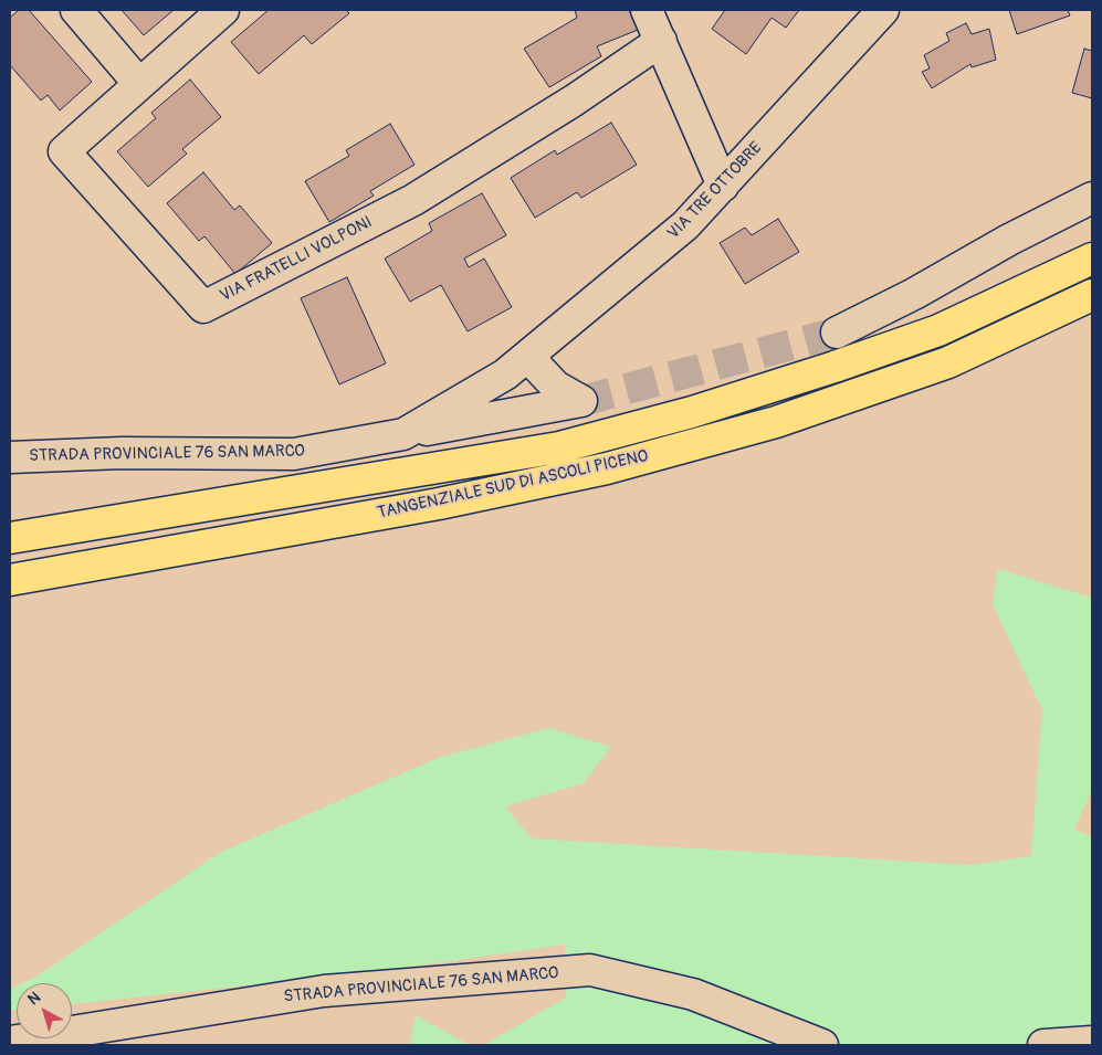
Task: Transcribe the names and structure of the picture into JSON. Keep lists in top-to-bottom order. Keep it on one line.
{"streets":{"highway":["TANGENZIALE SUD DI ASCOLI PICENO"],"street":["VIA TRE OTTOBRE","VIA FRATELLI VOLPONI","STRADA PROVINCIALE 76 SAN MARCO"]},"crossings":[["VIA TRE OTTOBRE","STRADA PROVINCIALE 76 SAN MARCO"]],"north":"top left"}
